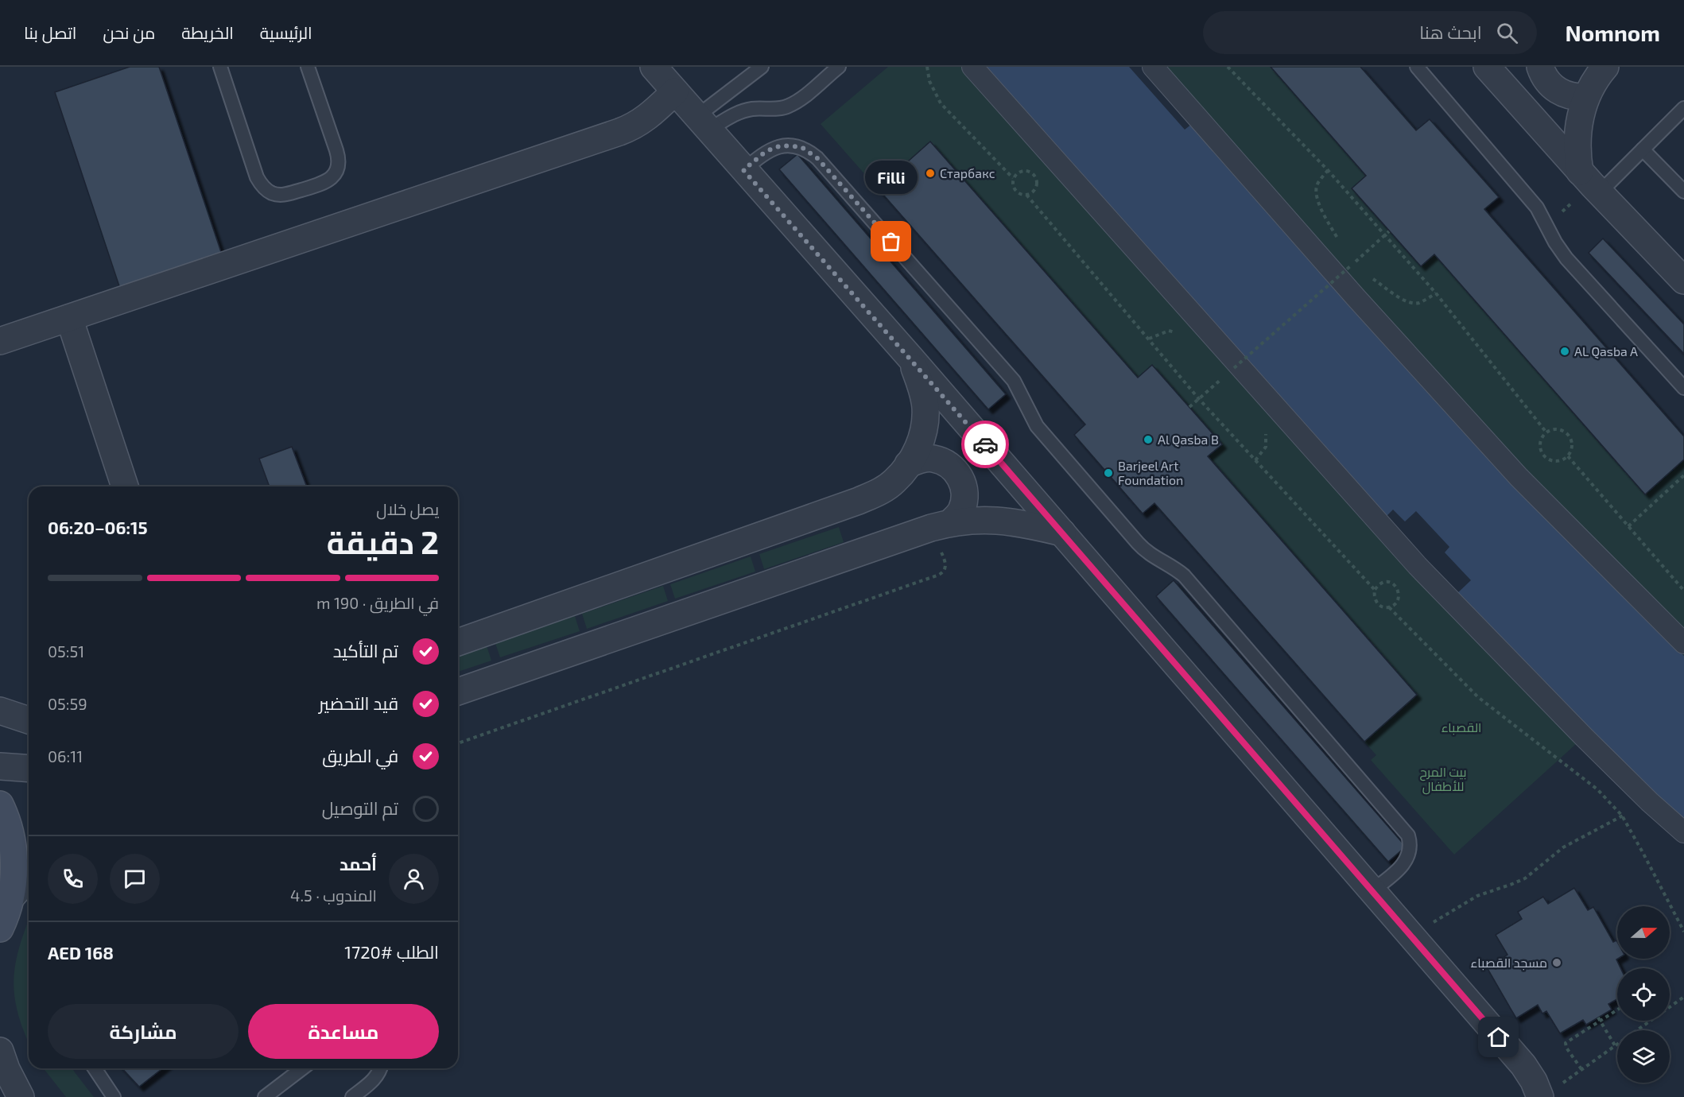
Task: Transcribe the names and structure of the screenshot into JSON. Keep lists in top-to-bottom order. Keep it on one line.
{"parks":["القصباء","بيت المرح للأطفال"],"places":["Старбакс","Filli","AL Qasba A","Al Qasba B","Barjeel Art Foundation","مسجد القصباء"],"north":"right","page":{"header":"Nomnom","search":"ابحث هنا","nav":["الرئيسية","الخريطة","من نحن","اتصل بنا"],"bubble":"Filli","heading":["2 دقيقة","يصل خلال","06:15–06:20"],"panel":["أحمد","المندوب · 4.5","الطلب #1720","AED 168"],"bar":"في الطريق · 190 m","list":[["تم التأكيد","05:51"],["قيد التحضير","05:59"],["في الطريق","06:11"],"تم التوصيل"],"buttons":["مساعدة","مشاركة"]}}
